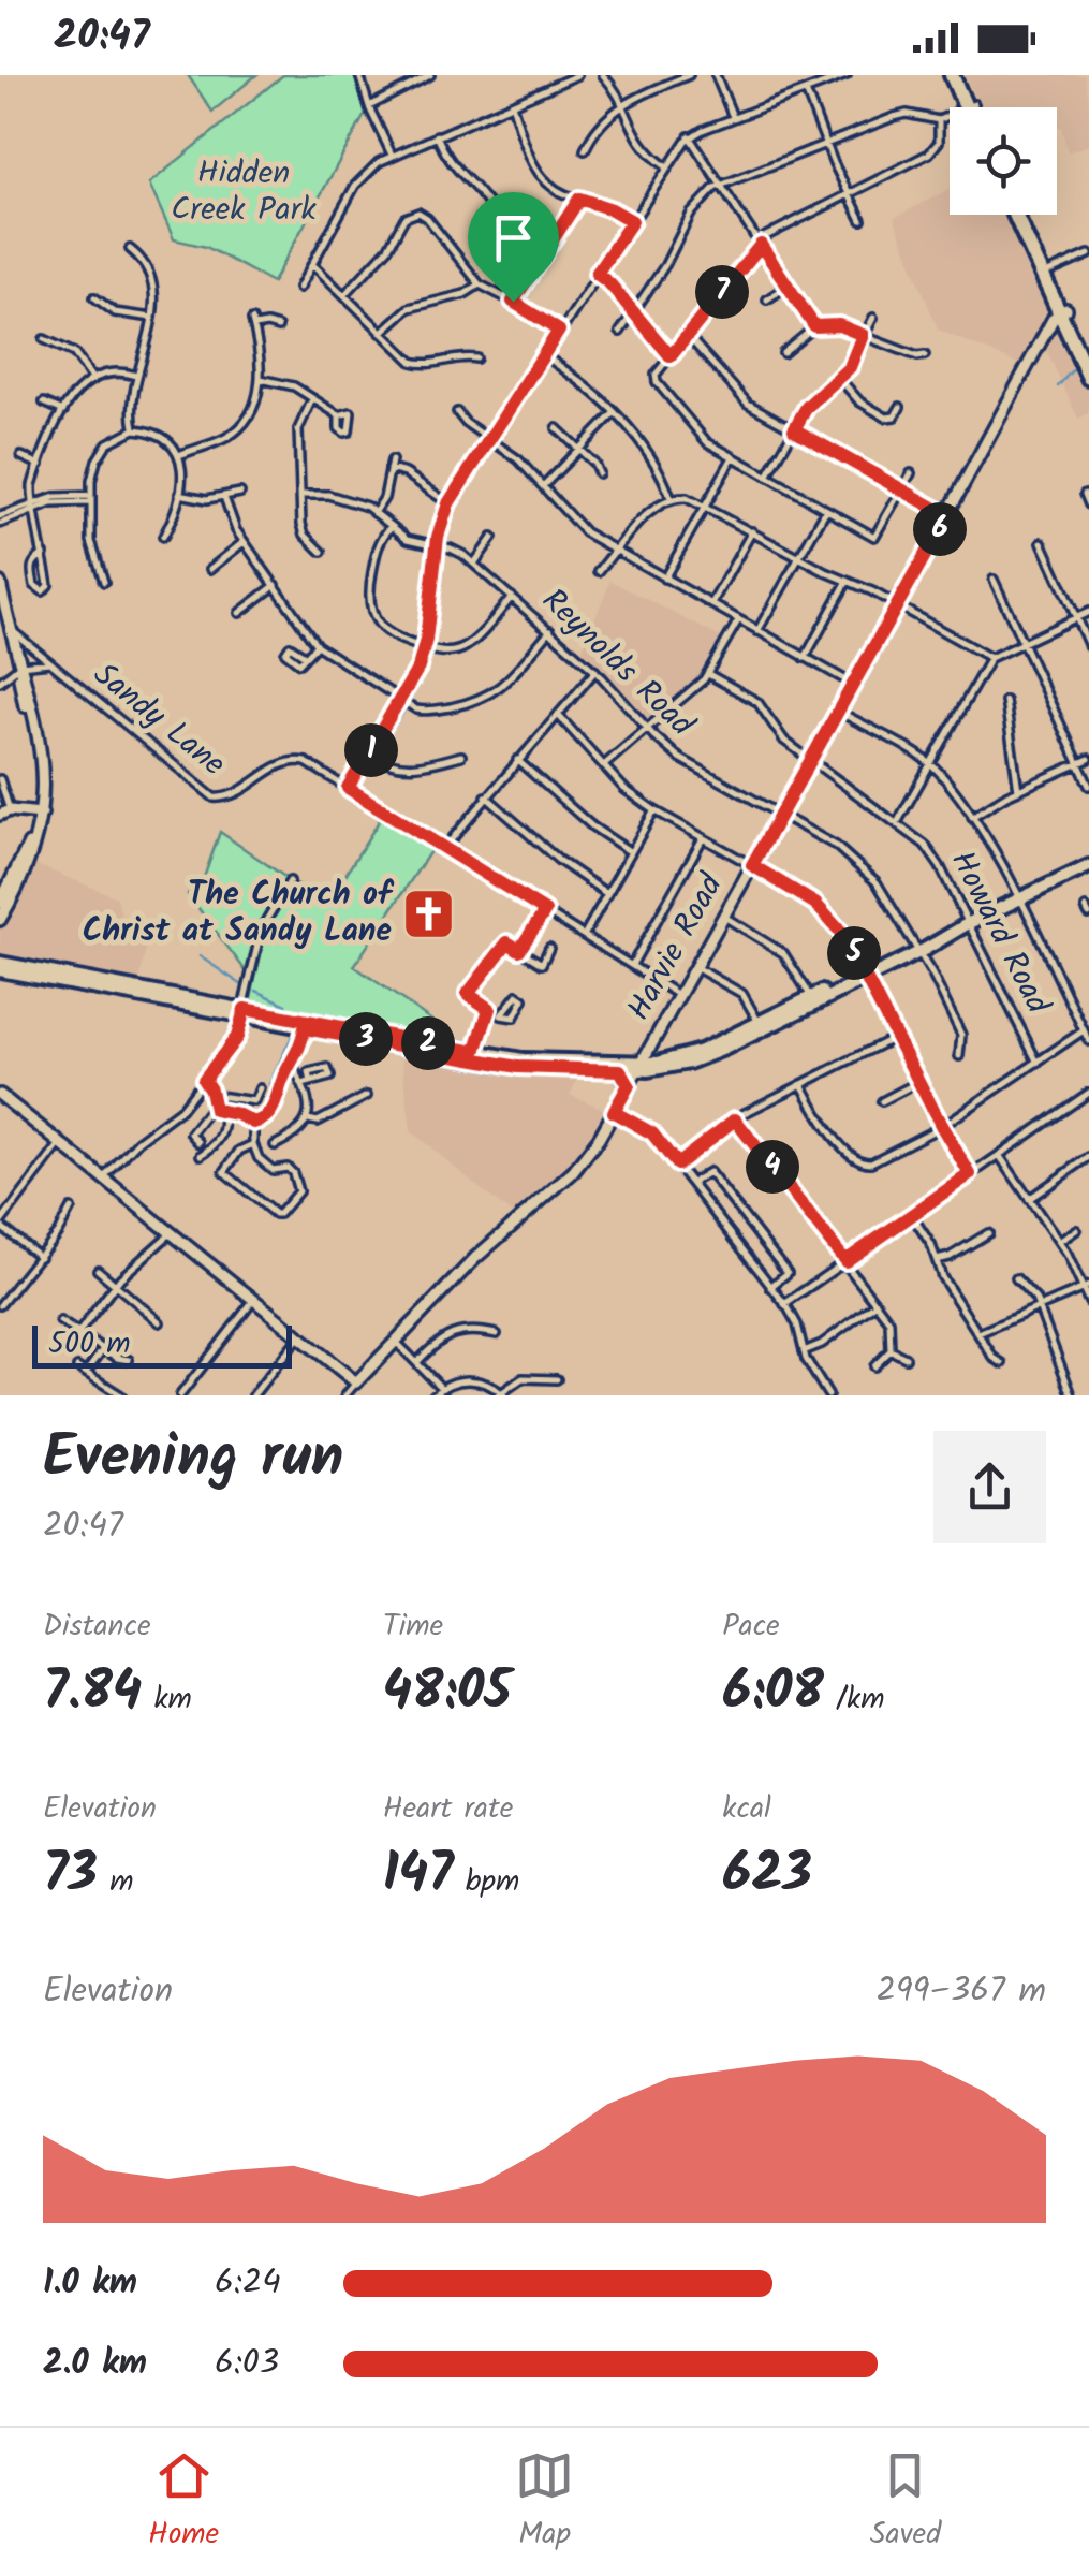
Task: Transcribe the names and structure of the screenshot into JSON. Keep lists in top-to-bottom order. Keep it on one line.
{"streets":{"street":["Reynolds Road","Sandy Lane","Howard Road","Harvie Road"]},"crossings":[["Reynolds Road","Harvie Road"],["Sandy Lane","Harvie Road"],["Howard Road","Harvie Road"]],"parks":["Hidden Creek Park"],"places":{"church":["The Church of Christ at Sandy Lane"]},"scale_bar":"500 m","page":{"status":"20:47","pins":["7","6","1","5","3","2","4"],"scale":"500 m","heading":["Evening run","20:47"],"stats":[["Distance","7.84 km"],["Time","48:05"],["Pace","6:08 /km"],["Elevation","73 m"],["Heart rate","147 bpm"],["kcal","623"]],"chart":["Elevation","299–367 m"],"list":[{"name":"1.0 km","note":"6:24"},{"name":"2.0 km","note":"6:03"}],"tabs":["Home","Map","Saved"]}}
